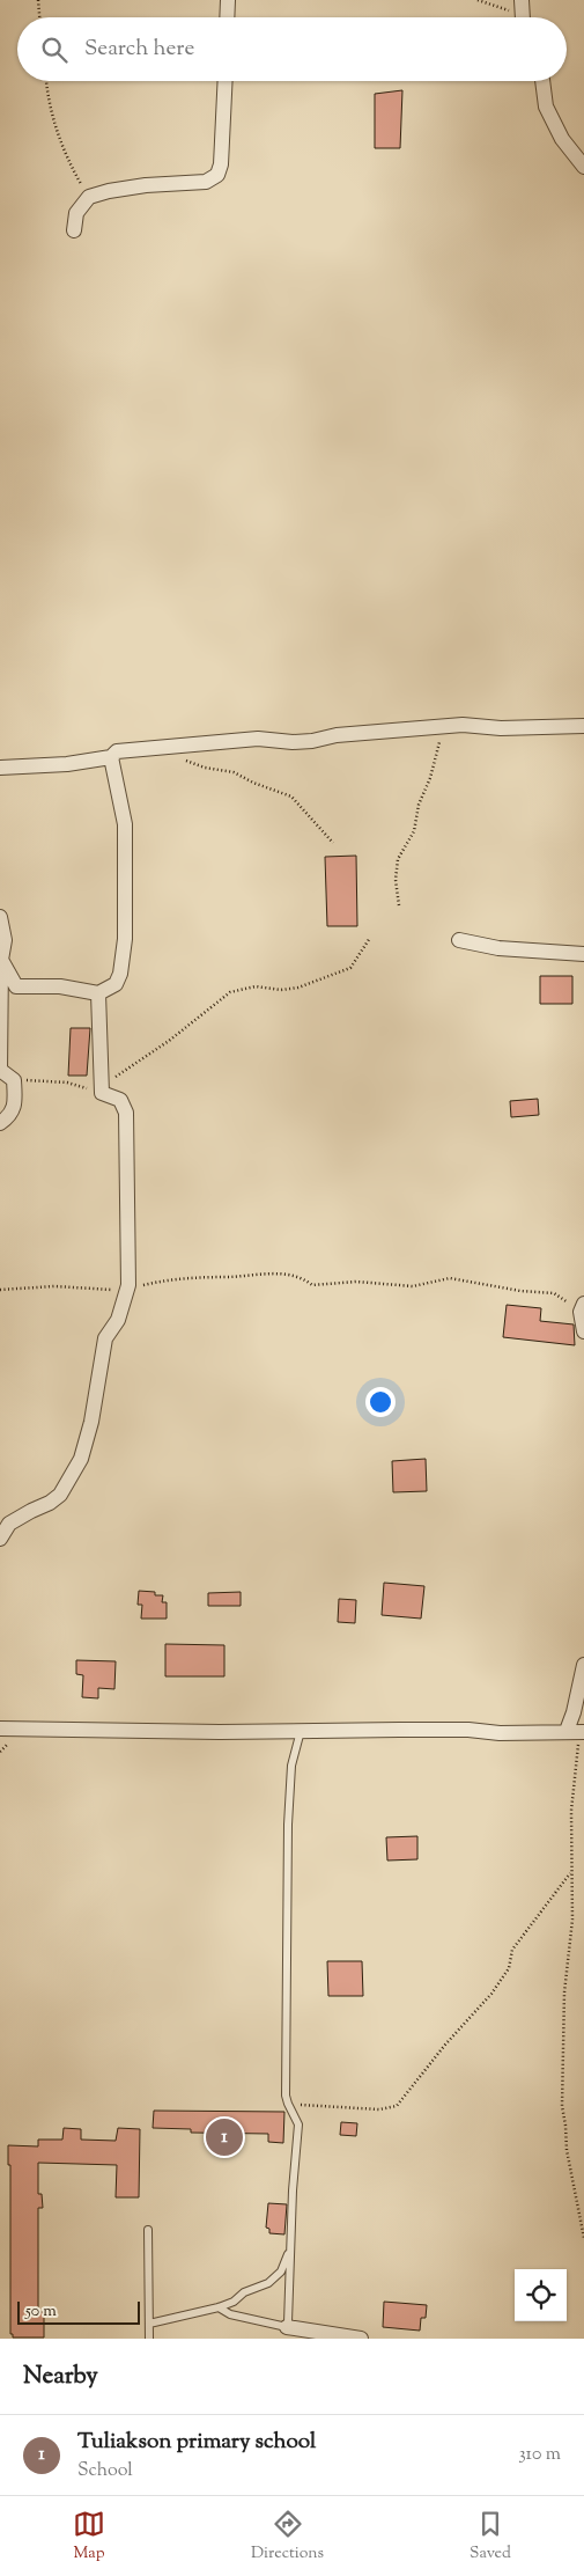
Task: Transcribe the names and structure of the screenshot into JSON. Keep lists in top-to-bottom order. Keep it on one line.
{"scale_bar":"50 m","page":{"search":"Search here","pins":"1","scale":"50 m","heading":"Nearby","list":[{"mark":"1","name":"Tuliakson primary school","note":"School","value":"310 m"}],"nav":["Map","Directions","Saved"]}}
